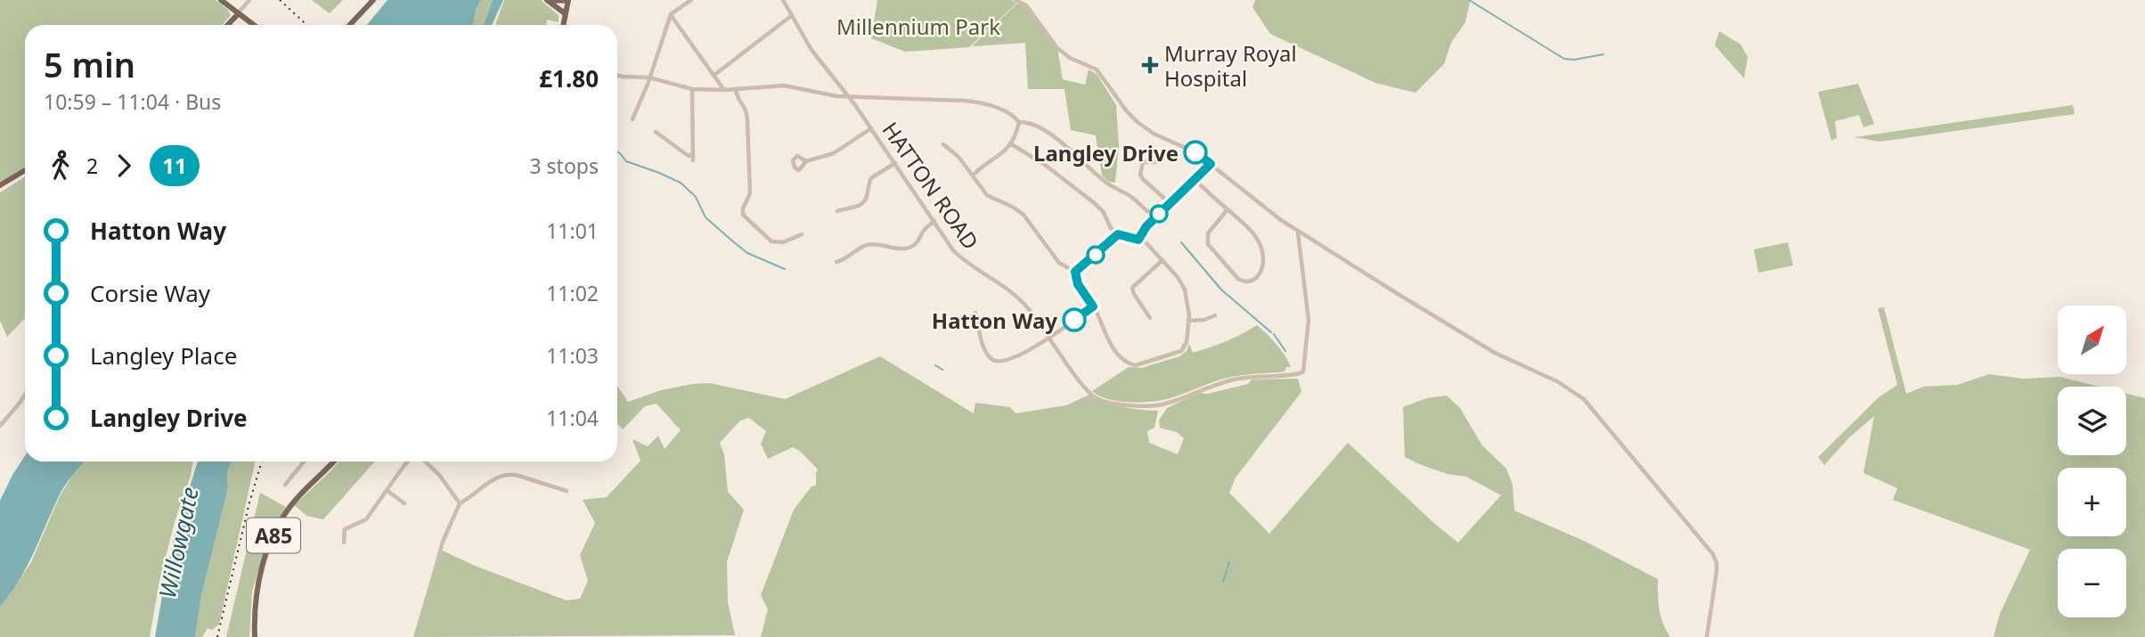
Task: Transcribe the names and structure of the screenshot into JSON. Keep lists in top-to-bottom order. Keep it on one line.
{"streets":{"main road":["A85"],"street":["HATTON ROAD"]},"water":["Willowgate"],"parks":["Millennium Park"],"places":{"health":["Murray Royal Hospital"],"other":["Langley Drive","Hatton Way"]},"lines":["bus line 11"],"north":"top right","page":{"heading":["5 min","10:59 – 11:04 · Bus","£1.80"],"legs":["2","11","3 stops"],"list":[{"name":"Hatton Way","value":"11:01"},{"name":"Corsie Way","value":"11:02"},{"name":"Langley Place","value":"11:03"},{"name":"Langley Drive","value":"11:04"}],"map_buttons":["+","−"]}}
